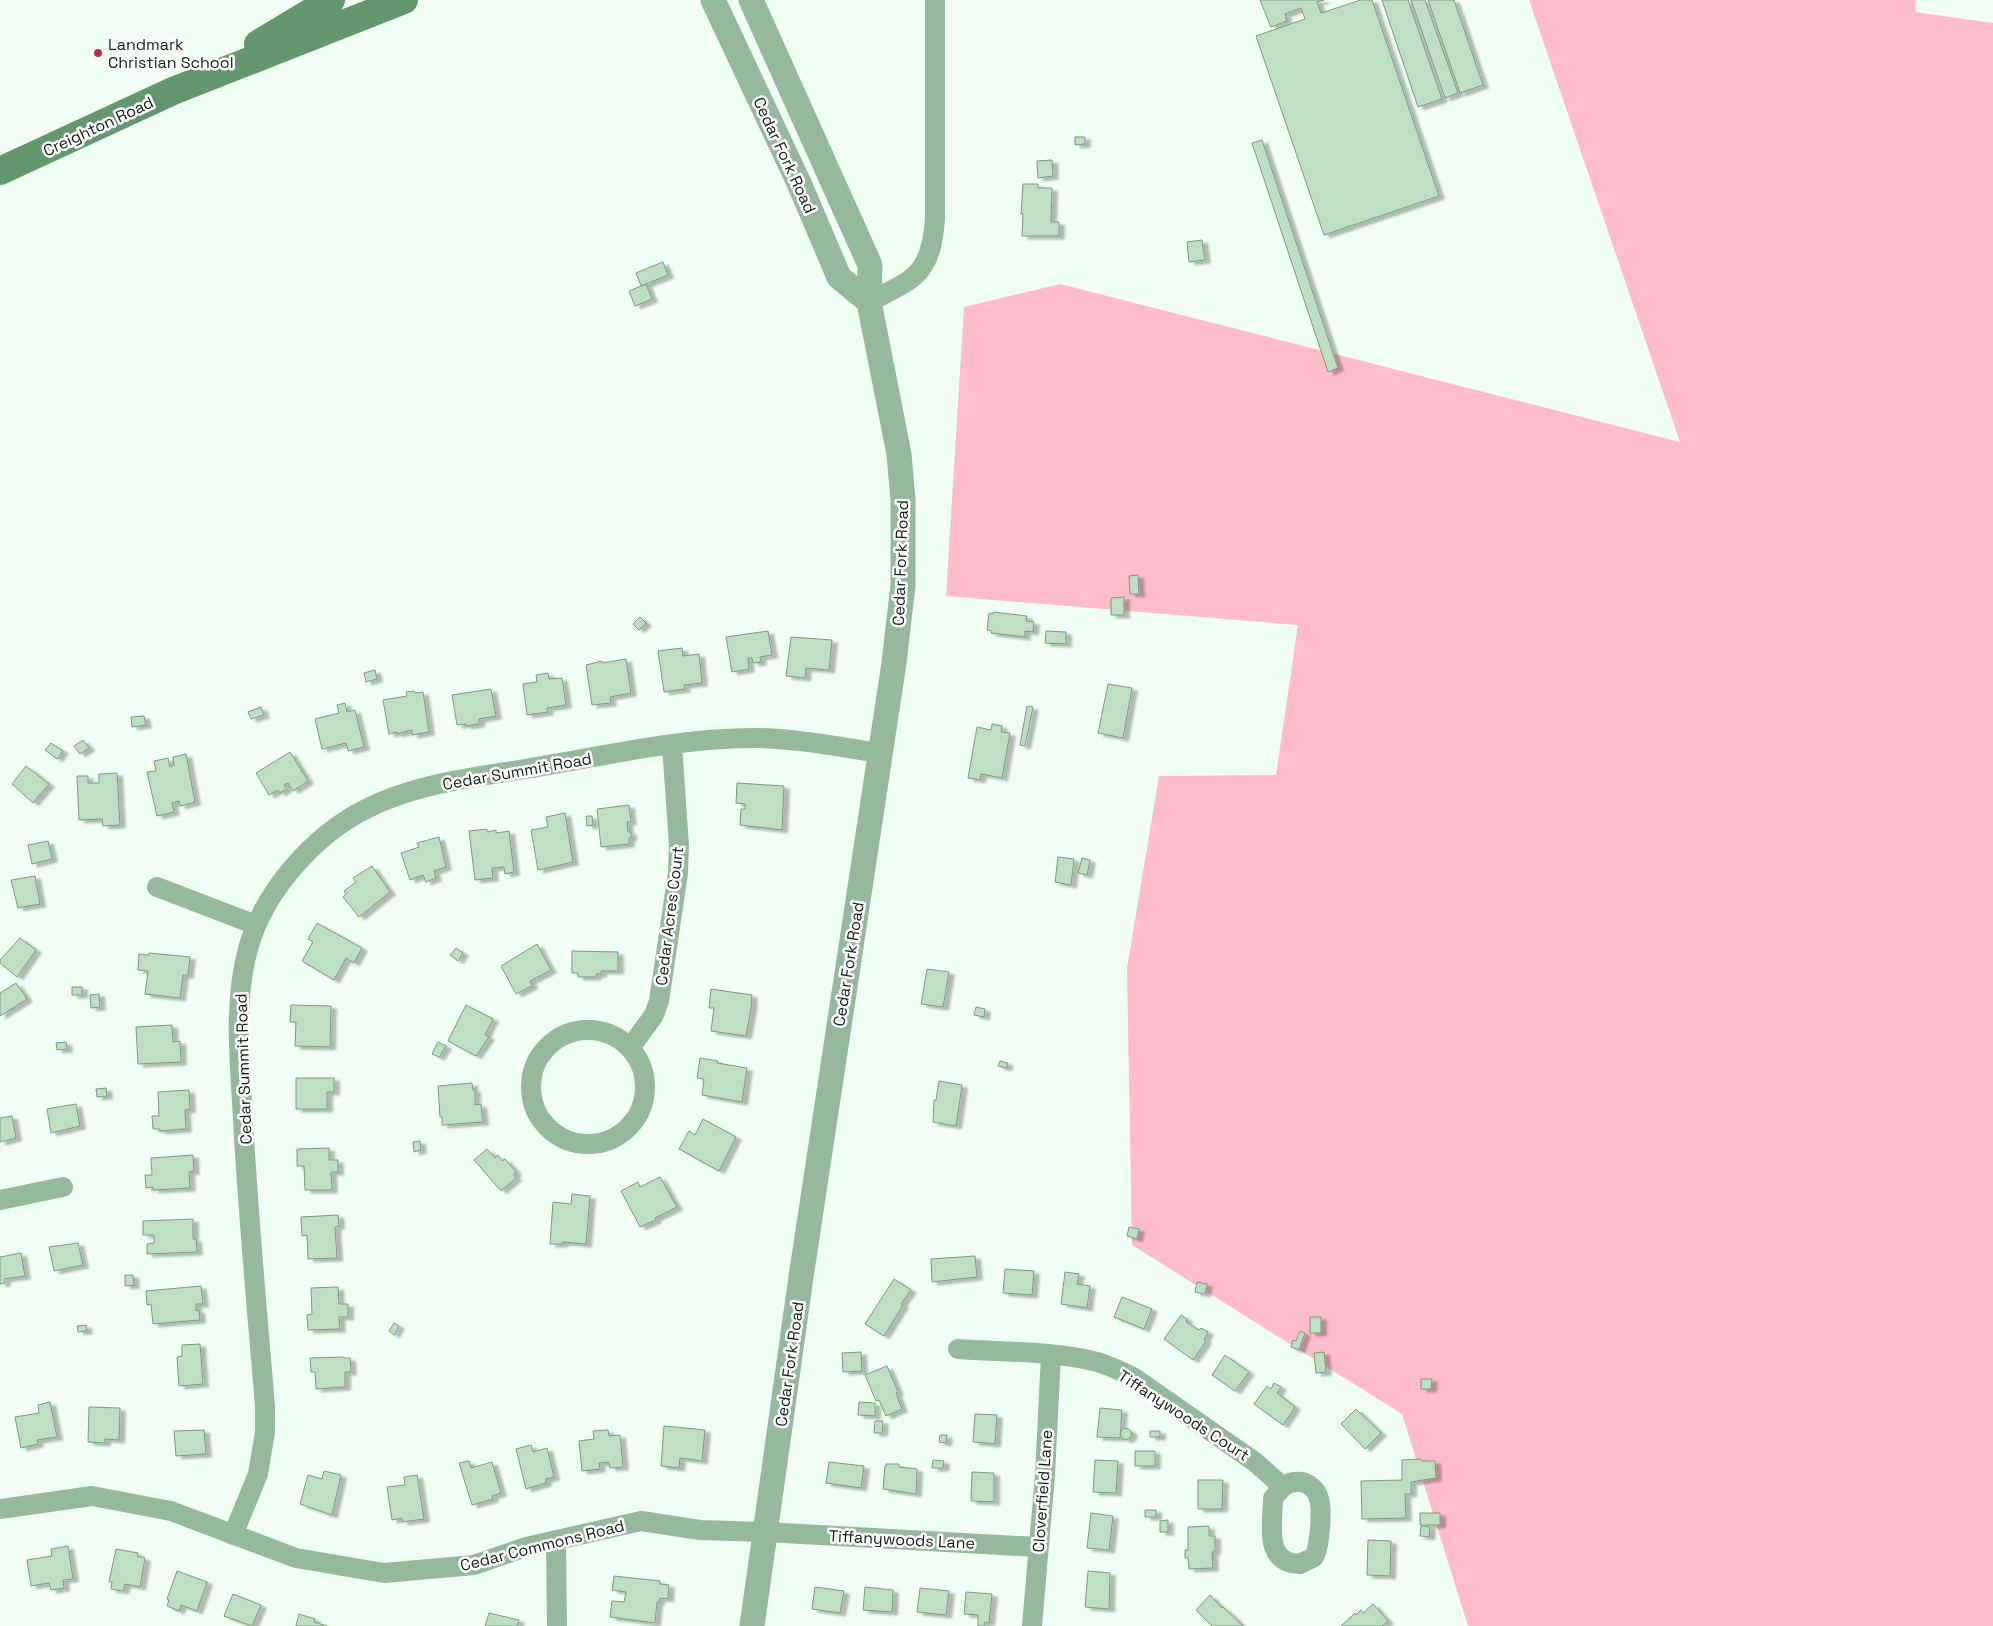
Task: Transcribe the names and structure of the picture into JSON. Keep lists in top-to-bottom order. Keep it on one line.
{"streets":{"main road":["Creighton Road"],"street":["Cedar Fork Road","Cedar Summit Road","Cedar Acres Court","Tiffanywoods Court","Cloverfield Lane","Tiffanywoods Lane","Cedar Commons Road"]},"crossings":[["Cedar Fork Road","Cedar Summit Road"],["Cedar Fork Road","Tiffanywoods Lane"],["Cedar Fork Road","Cedar Commons Road"],["Cedar Summit Road","Cedar Acres Court"],["Cedar Summit Road","Cedar Commons Road"],["Tiffanywoods Court","Cloverfield Lane"],["Cloverfield Lane","Tiffanywoods Lane"],["Tiffanywoods Lane","Cedar Commons Road"]],"places":["Landmark Christian School"]}
